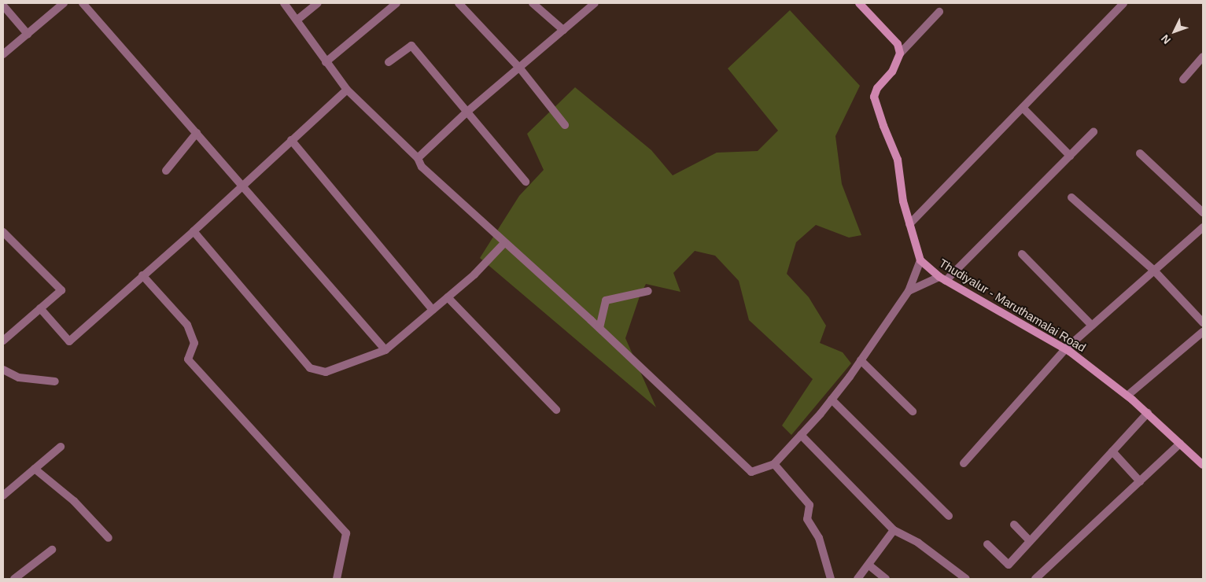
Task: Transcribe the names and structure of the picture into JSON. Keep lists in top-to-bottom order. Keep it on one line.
{"streets":{"main road":["Thudiyalur - Maruthamalai Road"]},"north":"bottom left"}
